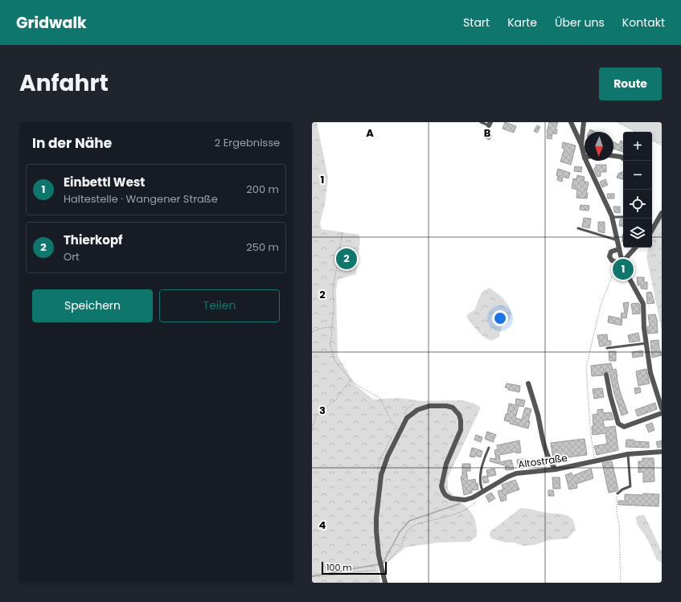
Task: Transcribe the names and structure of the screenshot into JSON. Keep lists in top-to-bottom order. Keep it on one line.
{"streets":{"street":["Altostraße"]},"scale_bar":"100 m","north":"bottom","page":{"header":"Gridwalk","nav":["Start","Karte","Über uns","Kontakt"],"title":"Anfahrt","buttons":["Route",["Speichern","Teilen"]],"heading":["In der Nähe","2 Ergebnisse"],"map_buttons":["+","−"],"list":[{"mark":"1","name":"Einbettl West","note":"Haltestelle · Wangener Straße","value":"200 m"},{"mark":"2","name":"Thierkopf","note":"Ort","value":"250 m"}],"pins":["2","1"],"scale":"100 m"},"grid":{"columns":["A","B"],"rows":["1","2","3","4"]}}
